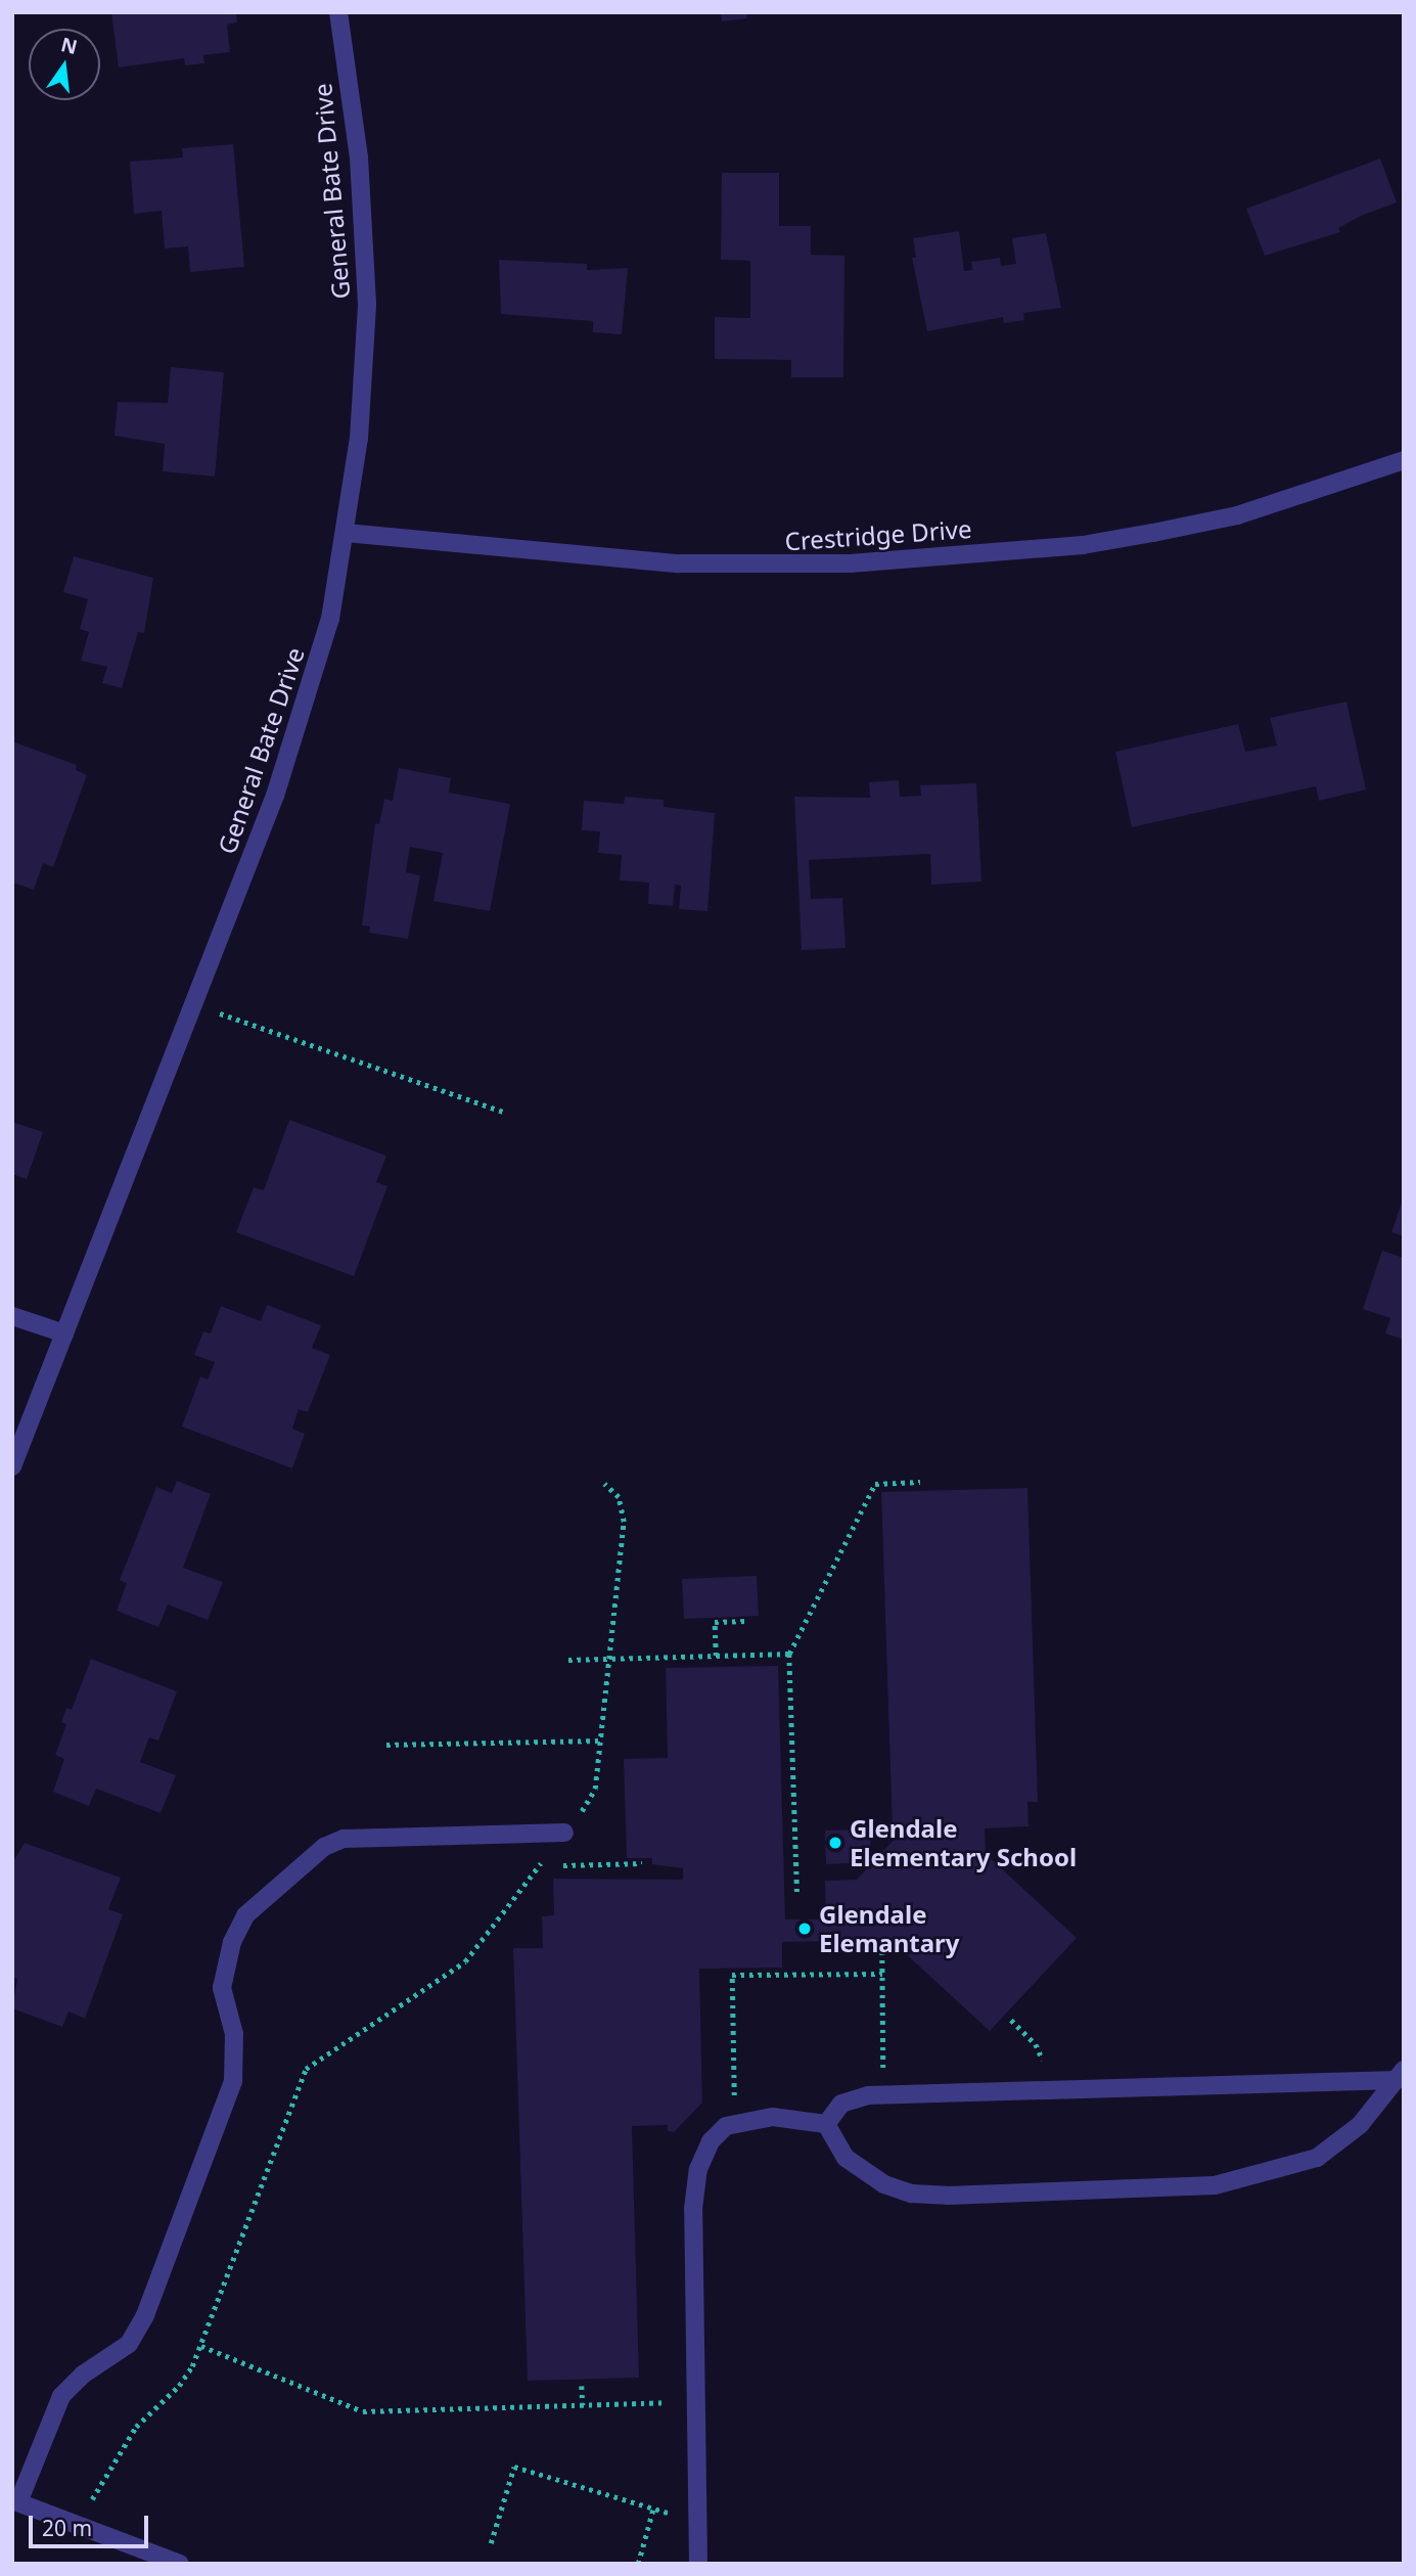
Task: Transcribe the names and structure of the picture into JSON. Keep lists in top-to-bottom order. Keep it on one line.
{"streets":{"street":["General Bate Drive","Crestridge Drive"]},"crossings":[["General Bate Drive","Crestridge Drive"]],"places":["Glendale Elementary School","Glendale Elemantary"],"scale_bar":"20 m","north":"top"}
